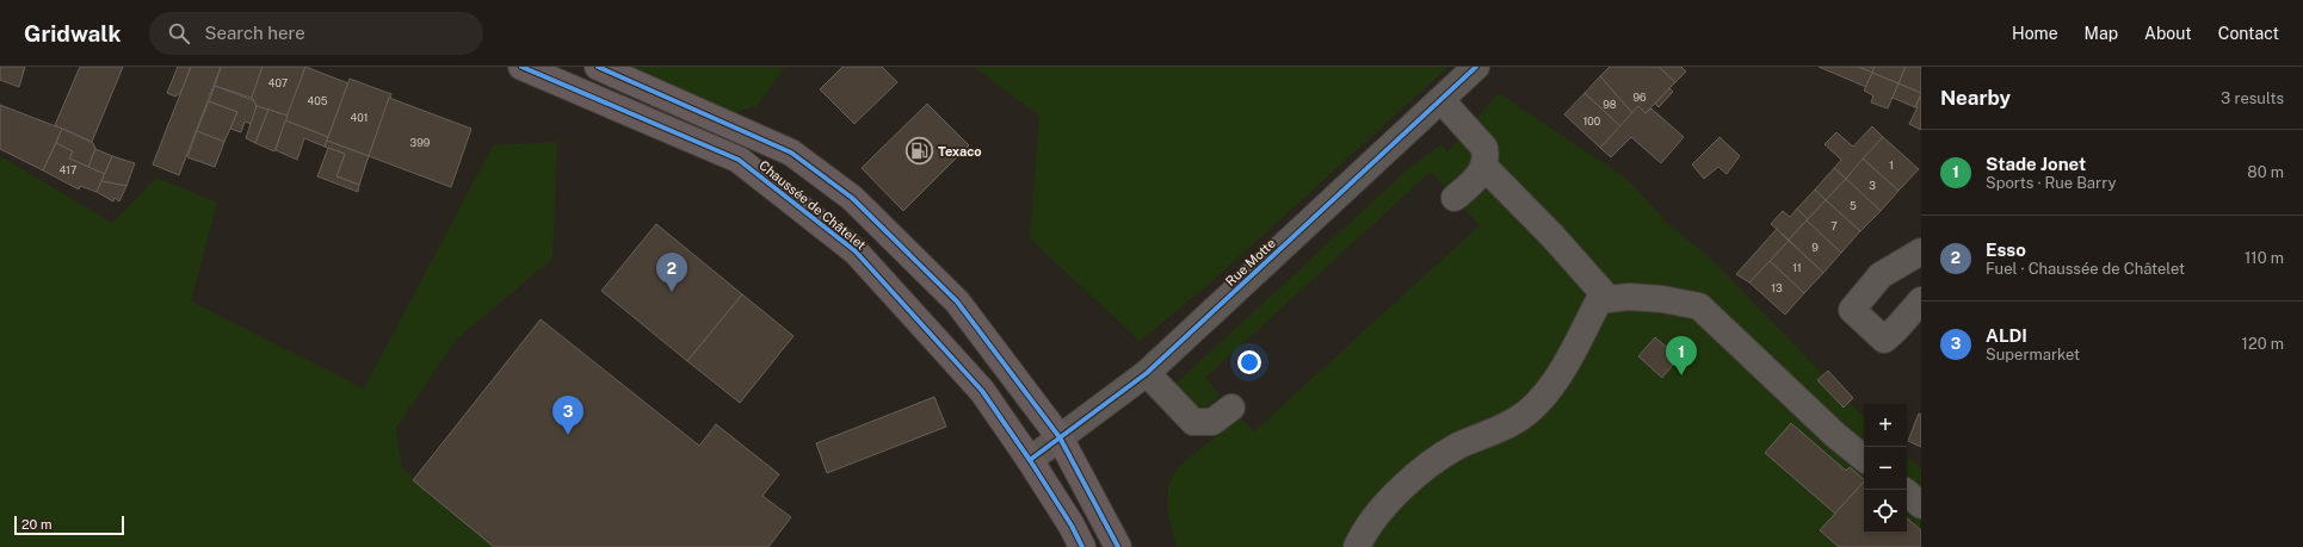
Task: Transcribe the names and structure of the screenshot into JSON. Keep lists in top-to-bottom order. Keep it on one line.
{"streets":{"main road":["Chaussée de Châtelet"],"street":["Rue Motte"]},"crossings":[["Chaussée de Châtelet","Rue Motte"]],"places":{"fuel station":["Texaco"]},"house_numbers":["407","96","405","98","401","100","399","1","417","3","5","7","9","11","13"],"scale_bar":"20 m","page":{"header":"Gridwalk","search":"Search here","nav":["Home","Map","About","Contact"],"heading":["Nearby","3 results"],"list":[{"mark":"1","name":"Stade Jonet","note":"Sports · Rue Barry","value":"80 m"},{"mark":"2","name":"Esso","note":"Fuel · Chaussée de Châtelet","value":"110 m"},{"mark":"3","name":"ALDI","note":"Supermarket","value":"120 m"}],"pins":["2","1","3"],"map_buttons":["+","−"],"scale":"20 m"}}
